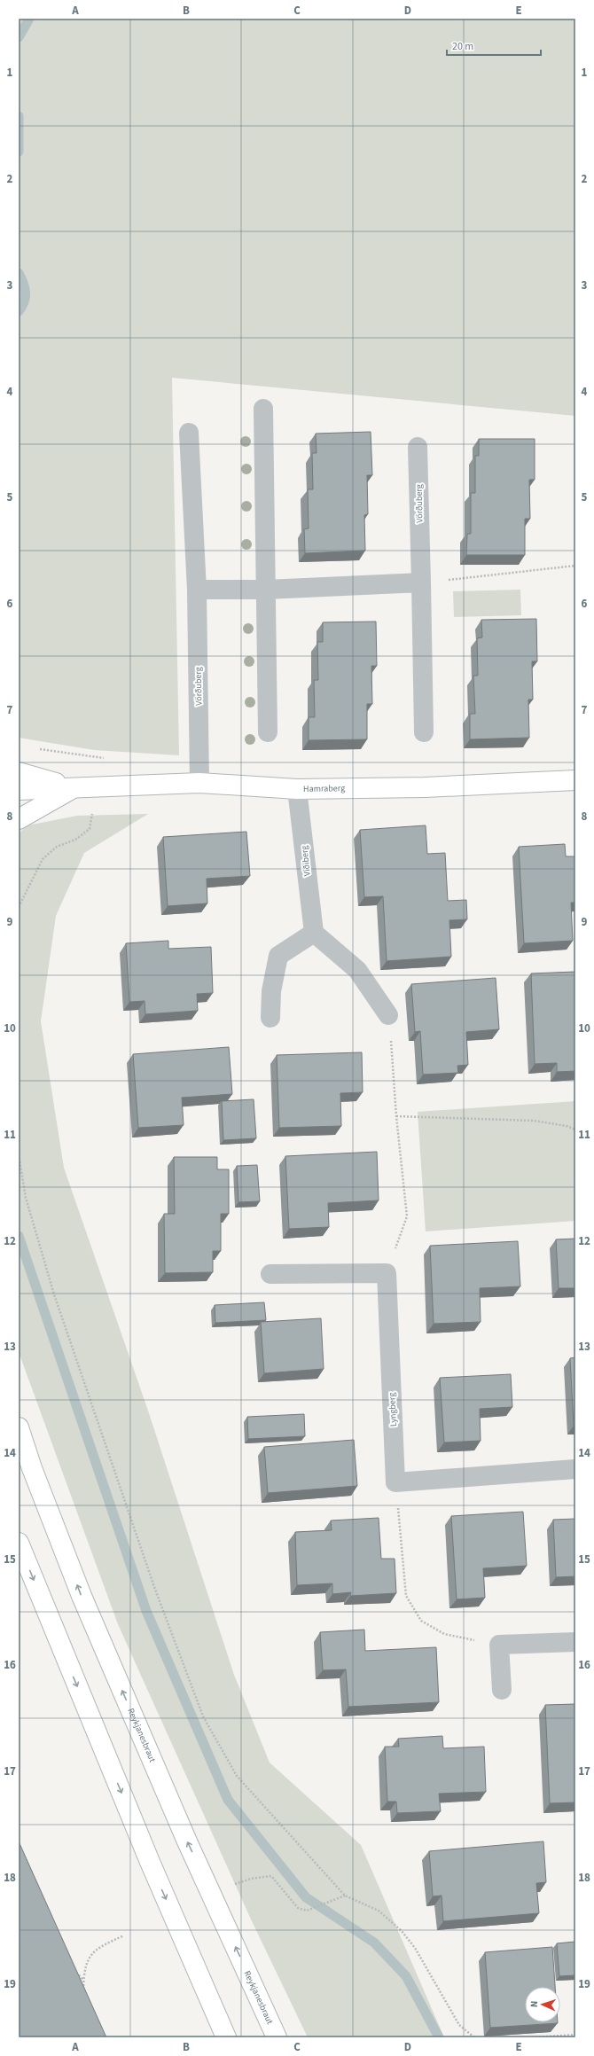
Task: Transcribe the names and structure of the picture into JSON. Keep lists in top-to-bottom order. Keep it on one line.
{"streets":{"main road":["Hamraberg","Reykjanesbraut"],"street":["Vörðuberg","Víðiberg","Lyngberg"]},"crossings":[["Vörðuberg","Hamraberg"],["Hamraberg","Víðiberg"]],"scale_bar":"20 m","north":"left","grid":{"columns":["A","B","C","D","E"],"rows":["1","2","3","4","5","6","7","8","9","10","11","12","13","14","15","16","17","18","19"]}}
